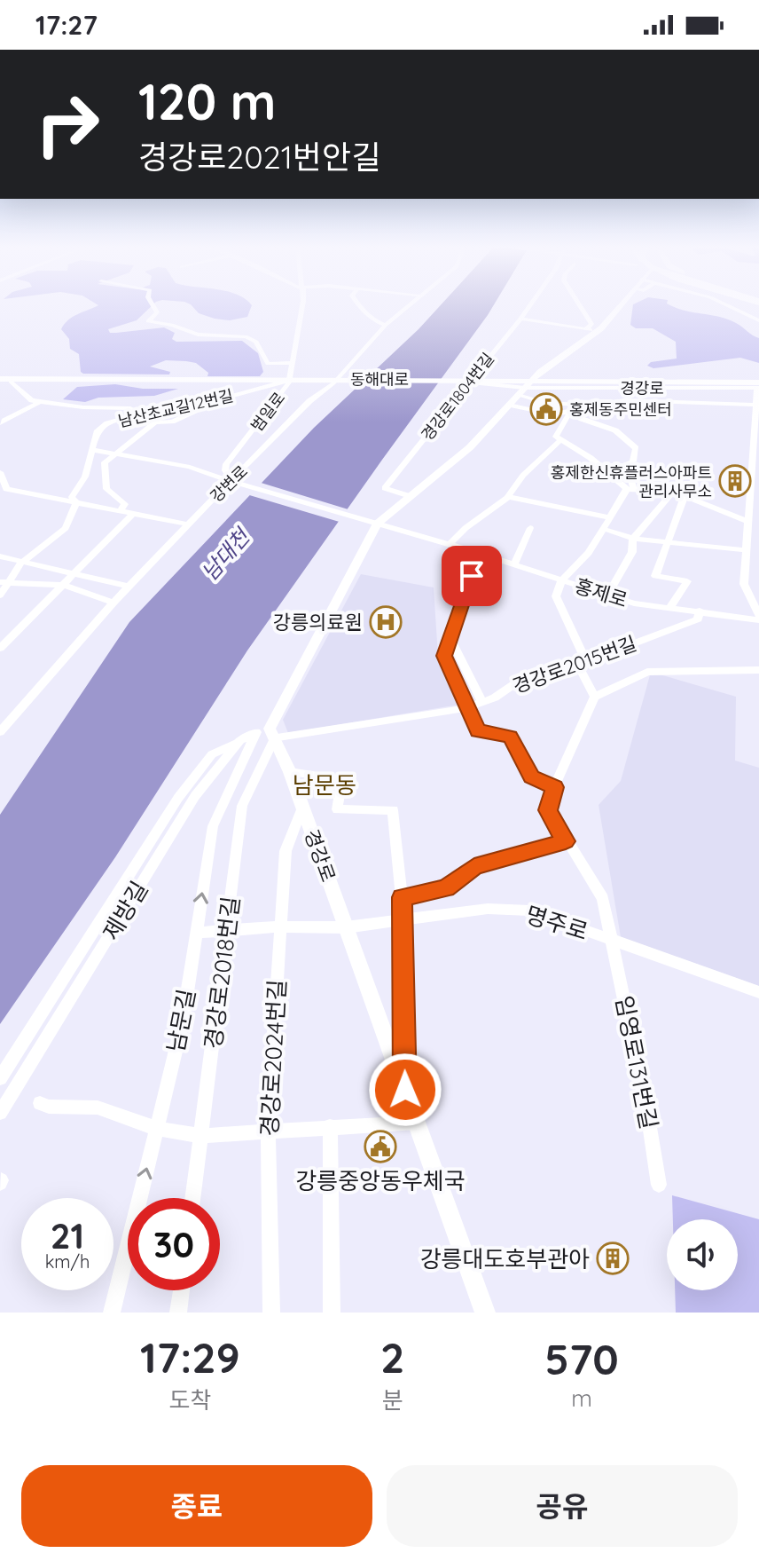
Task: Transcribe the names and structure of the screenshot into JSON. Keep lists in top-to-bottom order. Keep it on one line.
{"streets":{"main road":["동해대로","경강로"],"street":["경강로1804번길","남산초교길12번길","범일로","강변로","홍제로","경강로2015번길","제방길","명주로","경강로2018번길","남문길","경강로2024번길","임영로131번길"]},"crossings":[["동해대로","경강로"],["경강로","경강로1804번길"],["경강로","경강로2015번길"],["경강로","제방길"],["경강로","명주로"],["경강로","경강로2018번길"],["경강로","남문길"],["경강로","경강로2024번길"],["남산초교길12번길","범일로"],["남산초교길12번길","홍제로"],["강변로","홍제로"],["홍제로","경강로2015번길"],["경강로2015번길","제방길"],["경강로2015번길","경강로2018번길"],["경강로2015번길","남문길"],["제방길","경강로2018번길"],["제방길","남문길"],["명주로","경강로2018번길"],["명주로","남문길"],["명주로","경강로2024번길"],["명주로","임영로131번길"],["경강로2018번길","남문길"]],"districts":["남문동"],"water":["남대천"],"places":{"public building":["홍제동주민센터","강릉중앙동우체국"],"building":["홍제한신휴플러스아파트 관리사무소","강릉대도호부관아"],"hospital":["강릉의료원"]},"page":{"status":"17:27","turn":["120 m","경강로2021번안길"],"speed":"21 km/h","limit":"30","eta":["17:29","도착","2","분","570","m"],"buttons":["종료","공유"]}}
